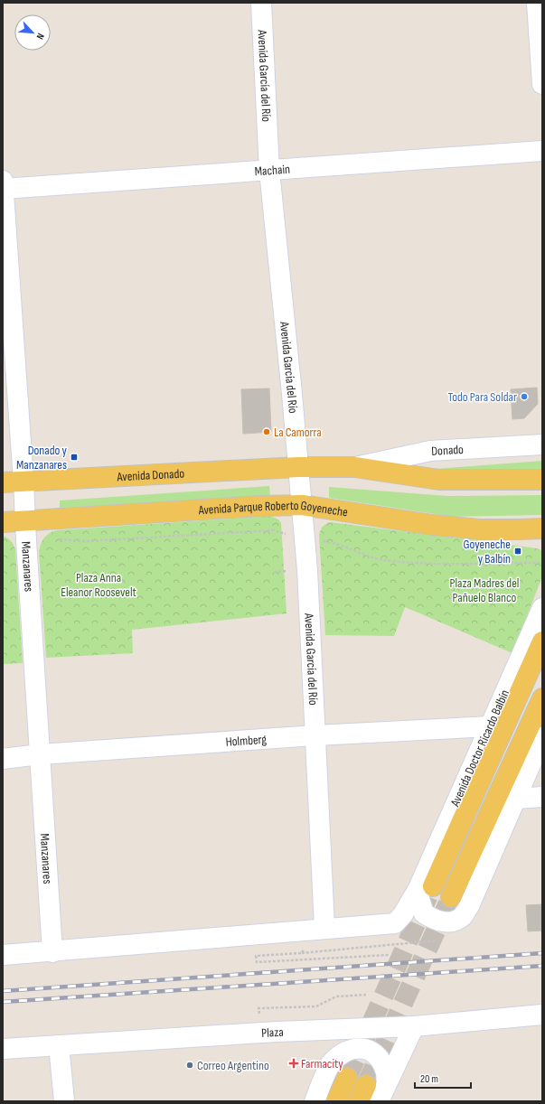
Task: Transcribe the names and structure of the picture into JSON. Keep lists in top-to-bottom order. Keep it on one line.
{"streets":{"main road":["Avenida Donado","Avenida Parque Roberto Goyeneche"],"street":["Avenida García del Río","Machain","Donado","Manzanares","Holmberg","Avenida Doctor Ricardo Balbín","Plaza"]},"crossings":[["Avenida García del Río","Machain"],["Avenida García del Río","Avenida Donado"],["Avenida García del Río","Avenida Parque Roberto Goyeneche"],["Avenida García del Río","Holmberg"],["Avenida García del Río","Avenida Doctor Ricardo Balbín"],["Machain","Manzanares"],["Avenida Donado","Manzanares"],["Avenida Parque Roberto Goyeneche","Manzanares"],["Manzanares","Holmberg"],["Holmberg","Avenida Doctor Ricardo Balbín"]],"parks":["Plaza Anna Eleanor Roosevelt","Plaza Madres del Pañuelo Blanco"],"places":{"other":["Todo Para Soldar","La Camorra","Correo Argentino"],"transit":["Donado y Manzanares","Goyeneche y Balbín"],"health":["Farmacity"]},"scale_bar":"20 m","north":"bottom right"}
